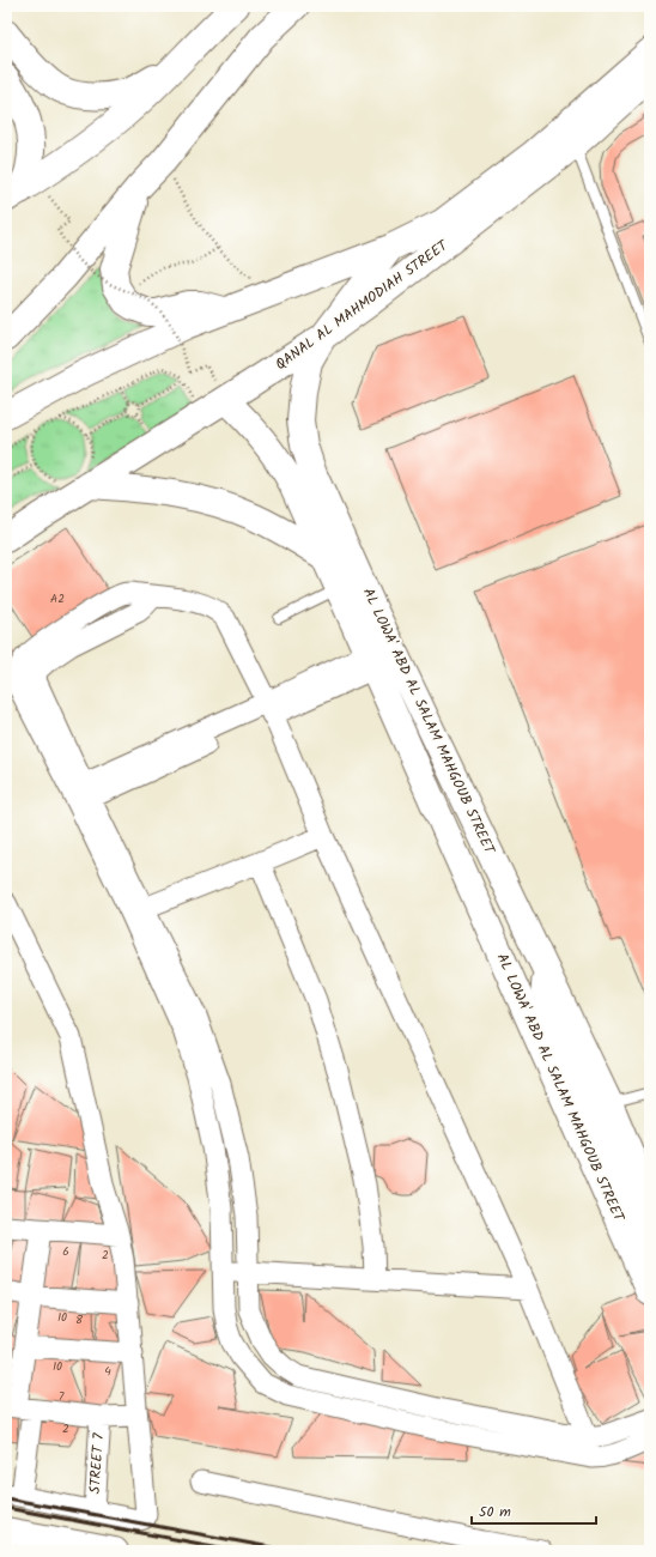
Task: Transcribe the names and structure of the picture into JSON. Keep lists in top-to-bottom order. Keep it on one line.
{"streets":{"main road":["QANAL AL MAHMODIAH STREET","AL LOWA' ABD AL SALAM MAHGOUB STREET"],"street":["STREET 7"]},"crossings":[["QANAL AL MAHMODIAH STREET","AL LOWA' ABD AL SALAM MAHGOUB STREET"]],"house_numbers":["A2","6","2","10","8","10","4","7","2"],"scale_bar":"50 m"}
